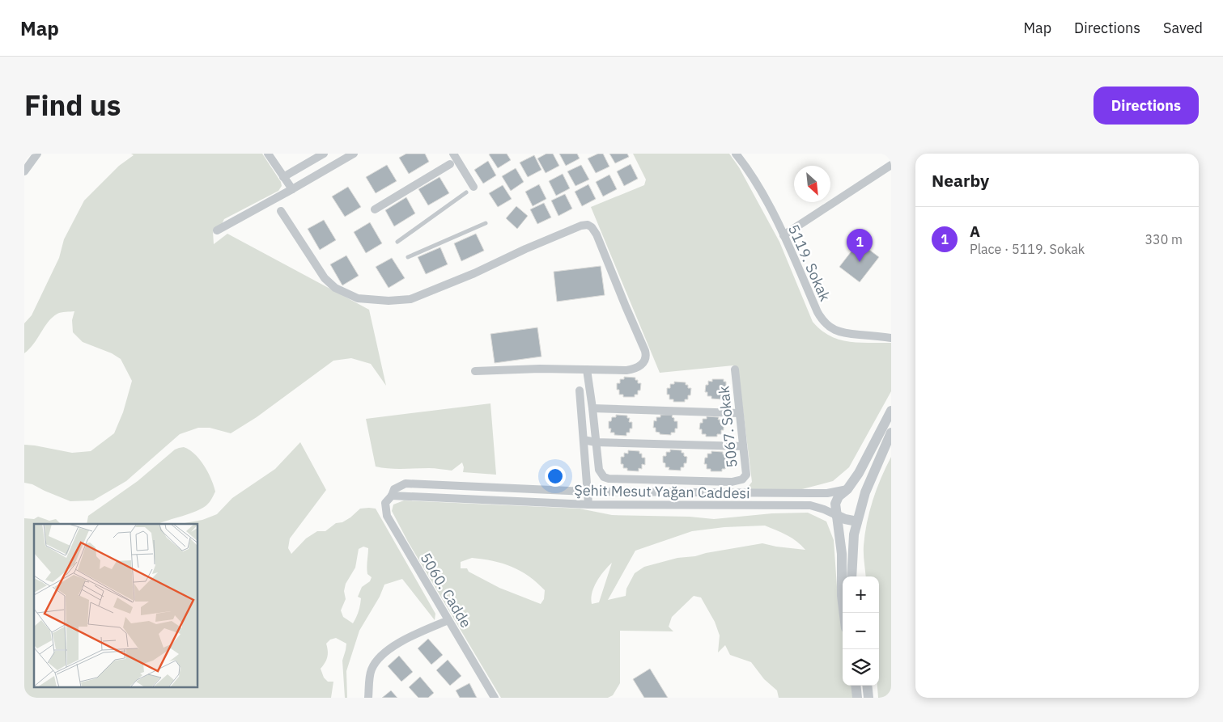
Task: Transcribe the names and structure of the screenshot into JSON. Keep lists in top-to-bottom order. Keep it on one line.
{"streets":{"street":["5119. Sokak","5067. Sokak","Şehit Mesut Yağan Caddesi","5060. Cadde"]},"crossings":[["Şehit Mesut Yağan Caddesi","5060. Cadde"]],"north":"bottom right","page":{"header":"Map","nav":["Map","Directions","Saved"],"title":"Find us","buttons":"Directions","heading":"Nearby","list":[{"mark":"1","name":"A","note":"Place · 5119. Sokak","value":"330 m"}],"pins":"1","map_buttons":["+","−"]}}
